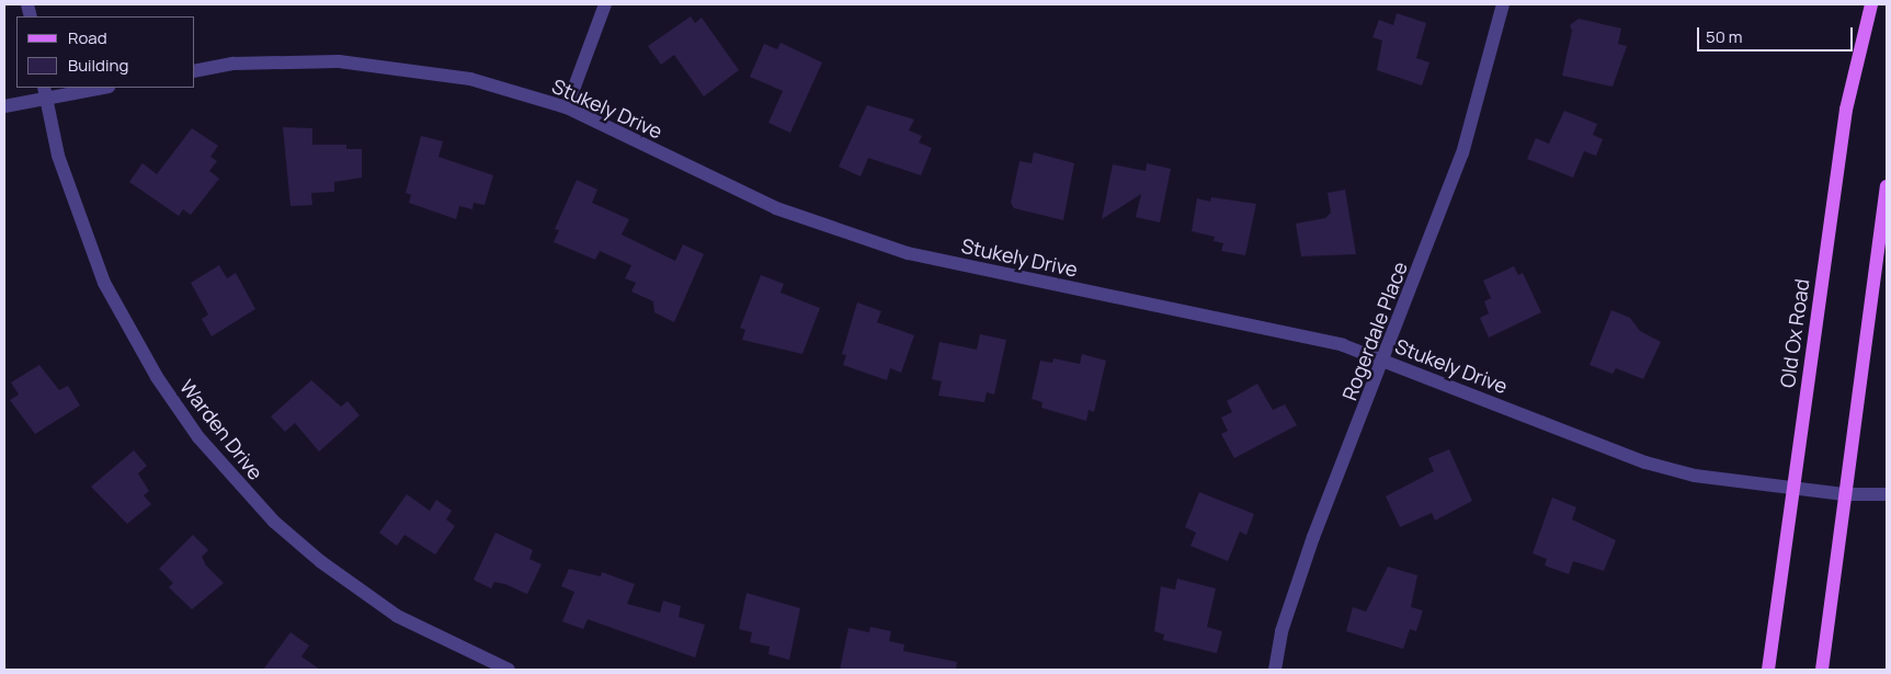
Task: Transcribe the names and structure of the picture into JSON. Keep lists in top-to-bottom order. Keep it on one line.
{"streets":{"main road":["Old Ox Road"],"street":["Stukely Drive","Rogerdale Place","Warden Drive"]},"crossings":[["Stukely Drive","Rogerdale Place"],["Stukely Drive","Old Ox Road"]],"legend":["Road","Building"],"scale_bar":"50 m"}
